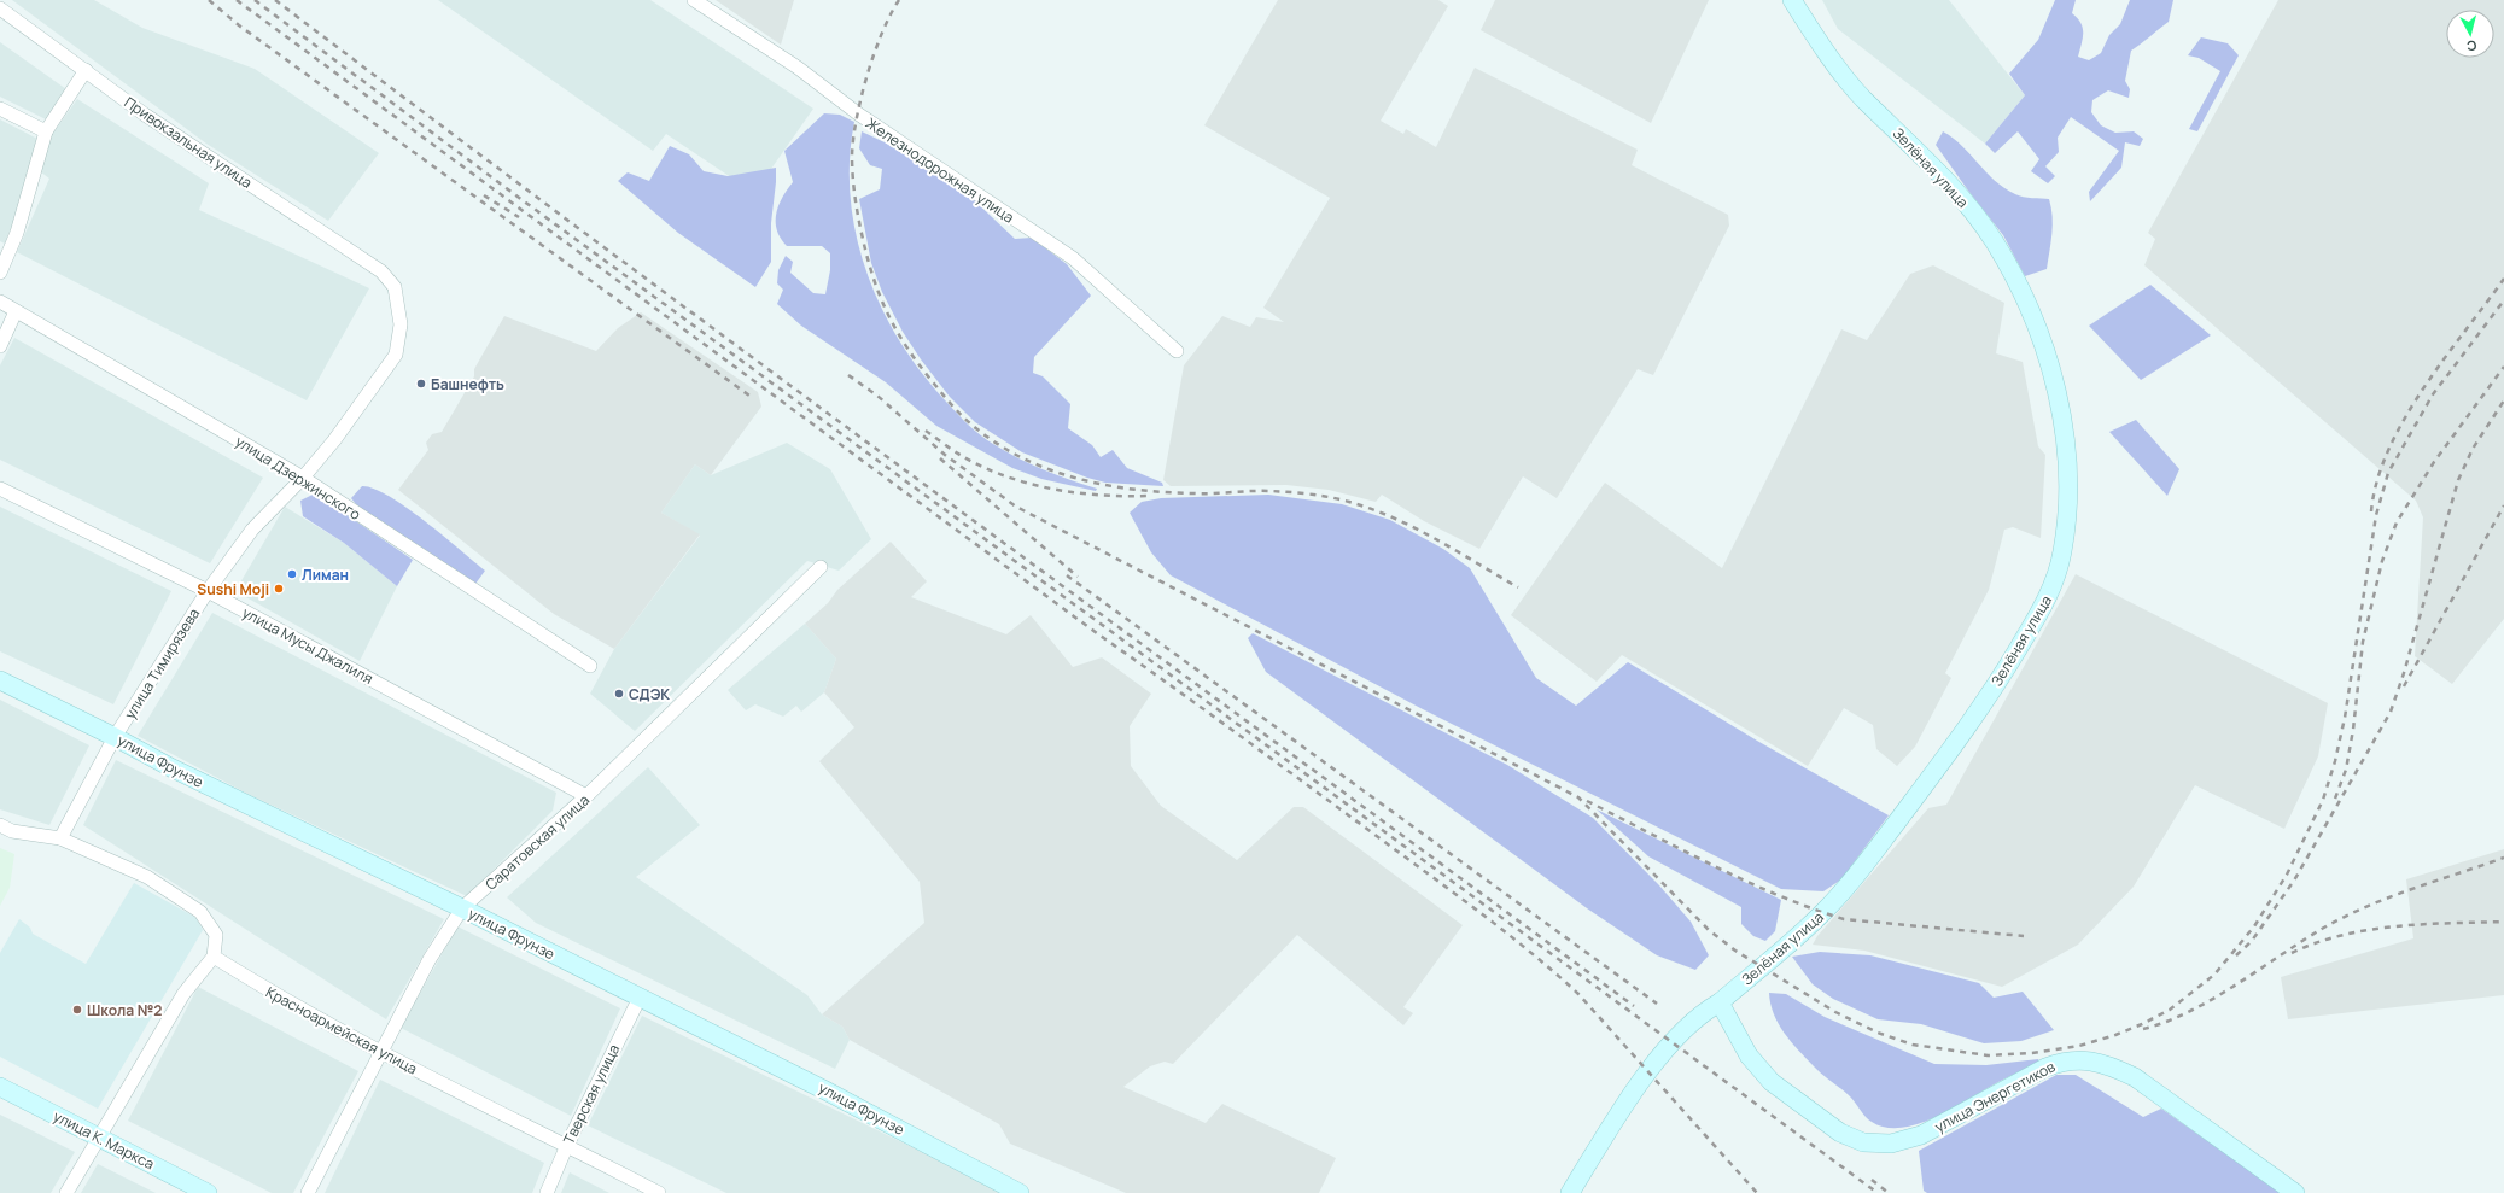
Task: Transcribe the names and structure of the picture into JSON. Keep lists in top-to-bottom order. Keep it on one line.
{"streets":{"street":["Привокзальная улица","Зелёная улица","Железнодорожная улица","улица Дзержинского","улица Мусы Джалиля","улица Тимирязева","улица Фрунзе","Саратовская улица","Красноармейская улица","Тверская улица","улица Энергетиков","улица К. Маркса"]},"crossings":[["Привокзальная улица","улица Тимирязева"],["Зелёная улица","улица Энергетиков"],["улица Дзержинского","улица Тимирязева"],["улица Мусы Джалиля","улица Тимирязева"],["улица Мусы Джалиля","Саратовская улица"],["улица Тимирязева","улица Фрунзе"],["улица Фрунзе","Саратовская улица"],["улица Фрунзе","Тверская улица"],["Саратовская улица","Красноармейская улица"],["Красноармейская улица","Тверская улица"]],"places":["Башнефть","Лиман","Sushi Moji","СДЭК","Школа №2"],"north":"bottom"}
